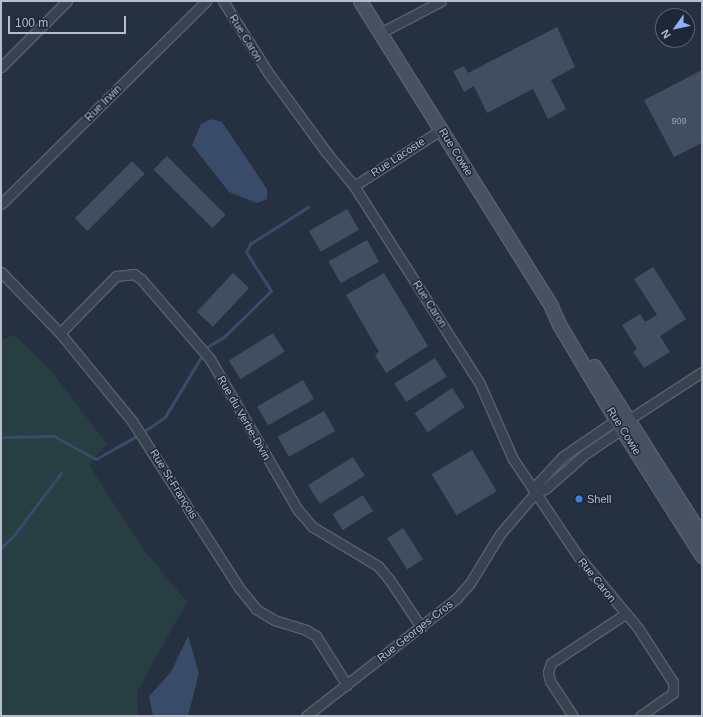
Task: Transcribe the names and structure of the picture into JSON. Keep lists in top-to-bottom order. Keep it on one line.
{"streets":{"main road":["Rue Cowie"],"street":["Rue Caron","Rue Irwin","Rue Lacoste","Rue du Verbe-Divin","Rue St-François","Rue Georges-Cros"]},"crossings":[["Rue Caron","Rue Lacoste"],["Rue Caron","Rue Georges-Cros"],["Rue Cowie","Rue Lacoste"],["Rue Cowie","Rue Georges-Cros"],["Rue du Verbe-Divin","Rue St-François"],["Rue du Verbe-Divin","Rue Georges-Cros"],["Rue St-François","Rue Georges-Cros"]],"places":["Shell"],"house_numbers":["909"],"scale_bar":"100 m","north":"bottom left"}
